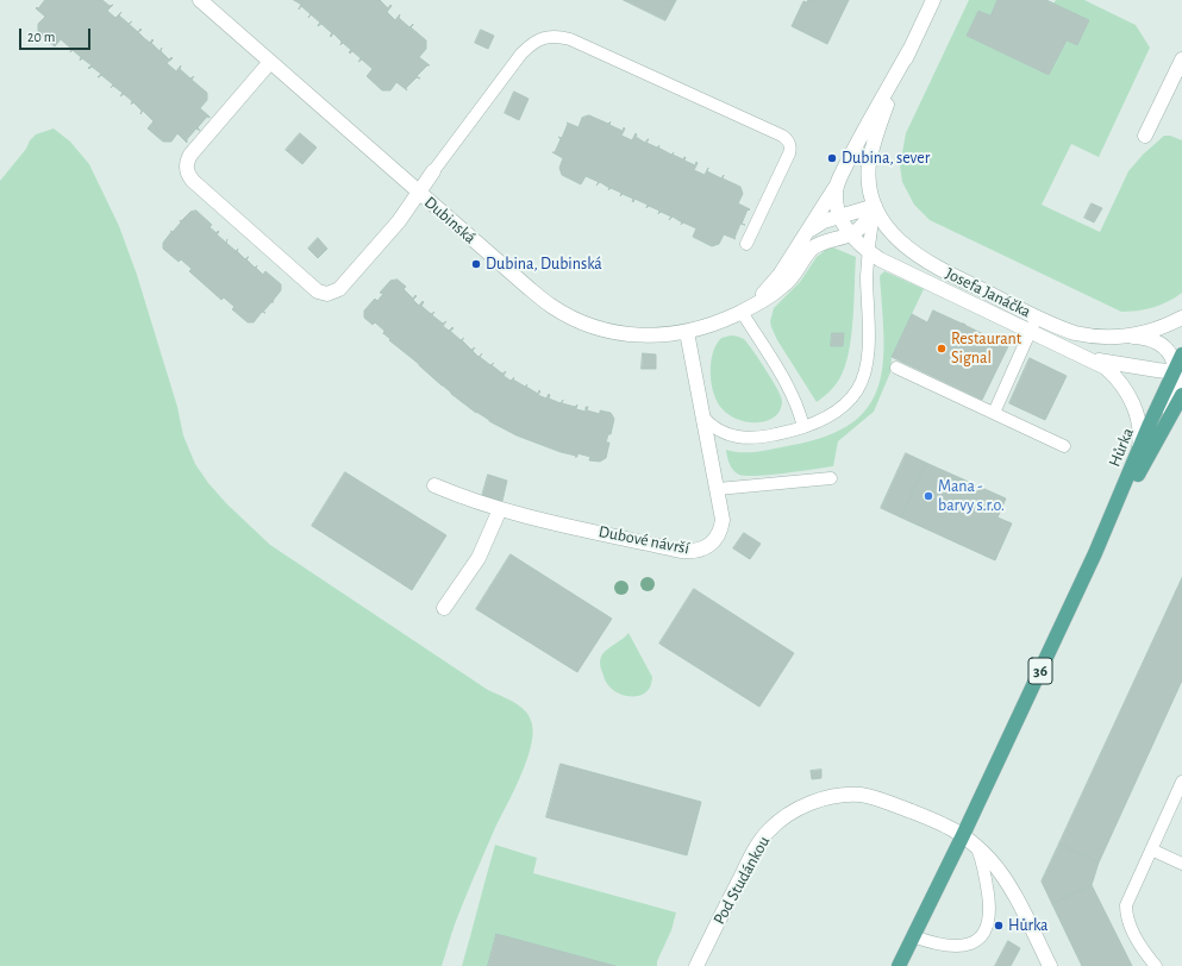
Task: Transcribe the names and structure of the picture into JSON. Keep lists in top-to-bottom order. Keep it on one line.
{"streets":{"main road":["Hůrka","36"],"street":["Dubinská","Josefa Janáčka","Dubové návrší","Pod Studánkou"]},"crossings":[["Dubinská","Josefa Janáčka"],["Dubinská","Dubové návrší"],["Josefa Janáčka","Hůrka"],["Hůrka","Pod Studánkou"]],"places":["Dubina, sever","Dubina, Dubinská","Restaurant Signal","Mana - barvy s.r.o.","Hůrka"],"scale_bar":"20 m"}
